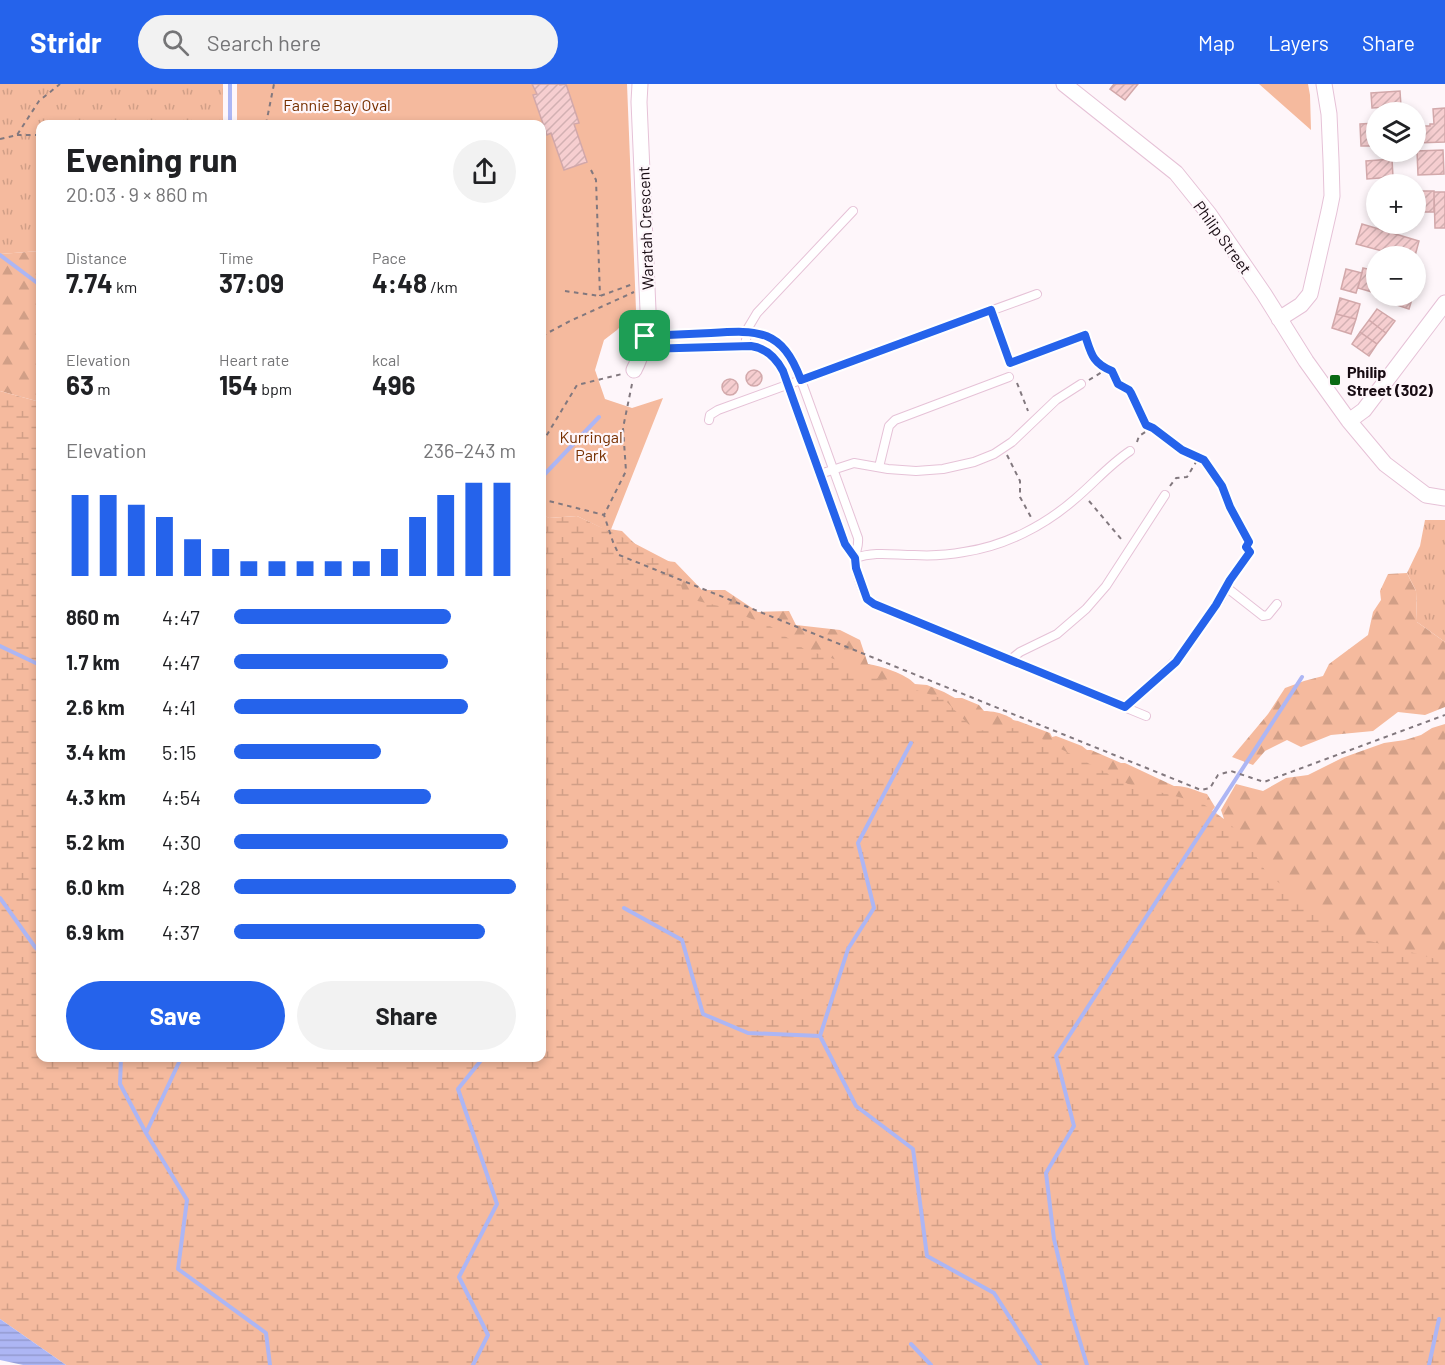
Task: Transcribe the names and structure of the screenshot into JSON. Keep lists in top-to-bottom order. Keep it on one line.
{"streets":{"street":["Waratah Crescent","Philip Street"]},"parks":["Fannie Bay Oval","Kurringal Park"],"places":{"transit":["Philip Street (302)"]},"page":{"header":"Stridr","search":"Search here","nav":["Map","Layers","Share"],"map_buttons":["+","−"],"heading":["Evening run","20:03 · 9 × 860 m"],"stats":[["Distance","7.74 km"],["Time","37:09"],["Pace","4:48 /km"],["Elevation","63 m"],["Heart rate","154 bpm"],["kcal","496"]],"chart":["Elevation","236–243 m"],"list":[{"name":"860 m","note":"4:47"},{"name":"1.7 km","note":"4:47"},{"name":"2.6 km","note":"4:41"},{"name":"3.4 km","note":"5:15"},{"name":"4.3 km","note":"4:54"},{"name":"5.2 km","note":"4:30"},{"name":"6.0 km","note":"4:28"},{"name":"6.9 km","note":"4:37"}],"buttons":["Save","Share"]}}
